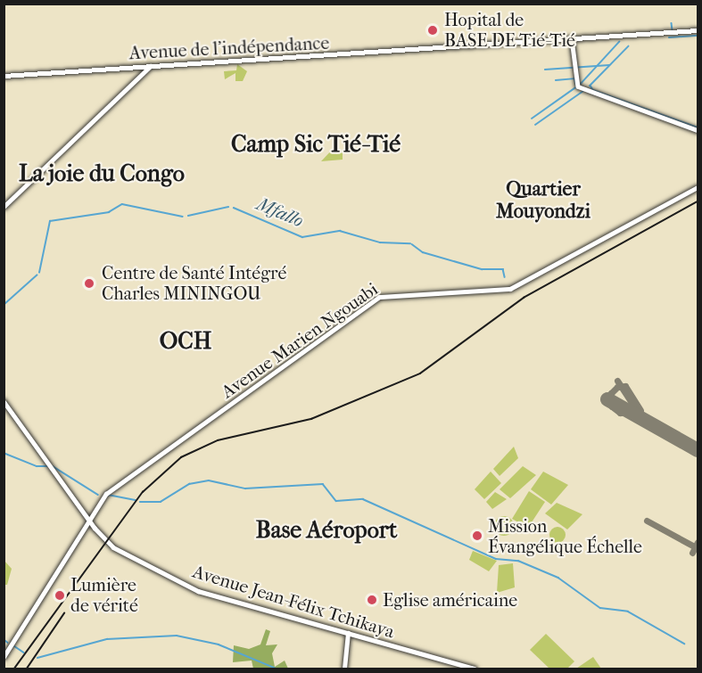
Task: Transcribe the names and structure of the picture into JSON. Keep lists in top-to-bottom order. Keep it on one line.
{"streets":{"street":["Avenue de l'indépendance","Avenue Marien Ngouabi","Avenue Jean-Félix Tchikaya"]},"crossings":[["Avenue Marien Ngouabi","Avenue Jean-Félix Tchikaya"]],"districts":["Camp Sic Tié-Tié","La joie du Congo","Quartier Mouyondzi","OCH","Base Aéroport"],"water":["Mfallo"],"places":["Hopital de BASE DE Tié-Tié","Centre de Santé Intégré Charles MININGOU","Mission Évangélique Échelle","Lumière de vérité","Eglise américaine"]}
